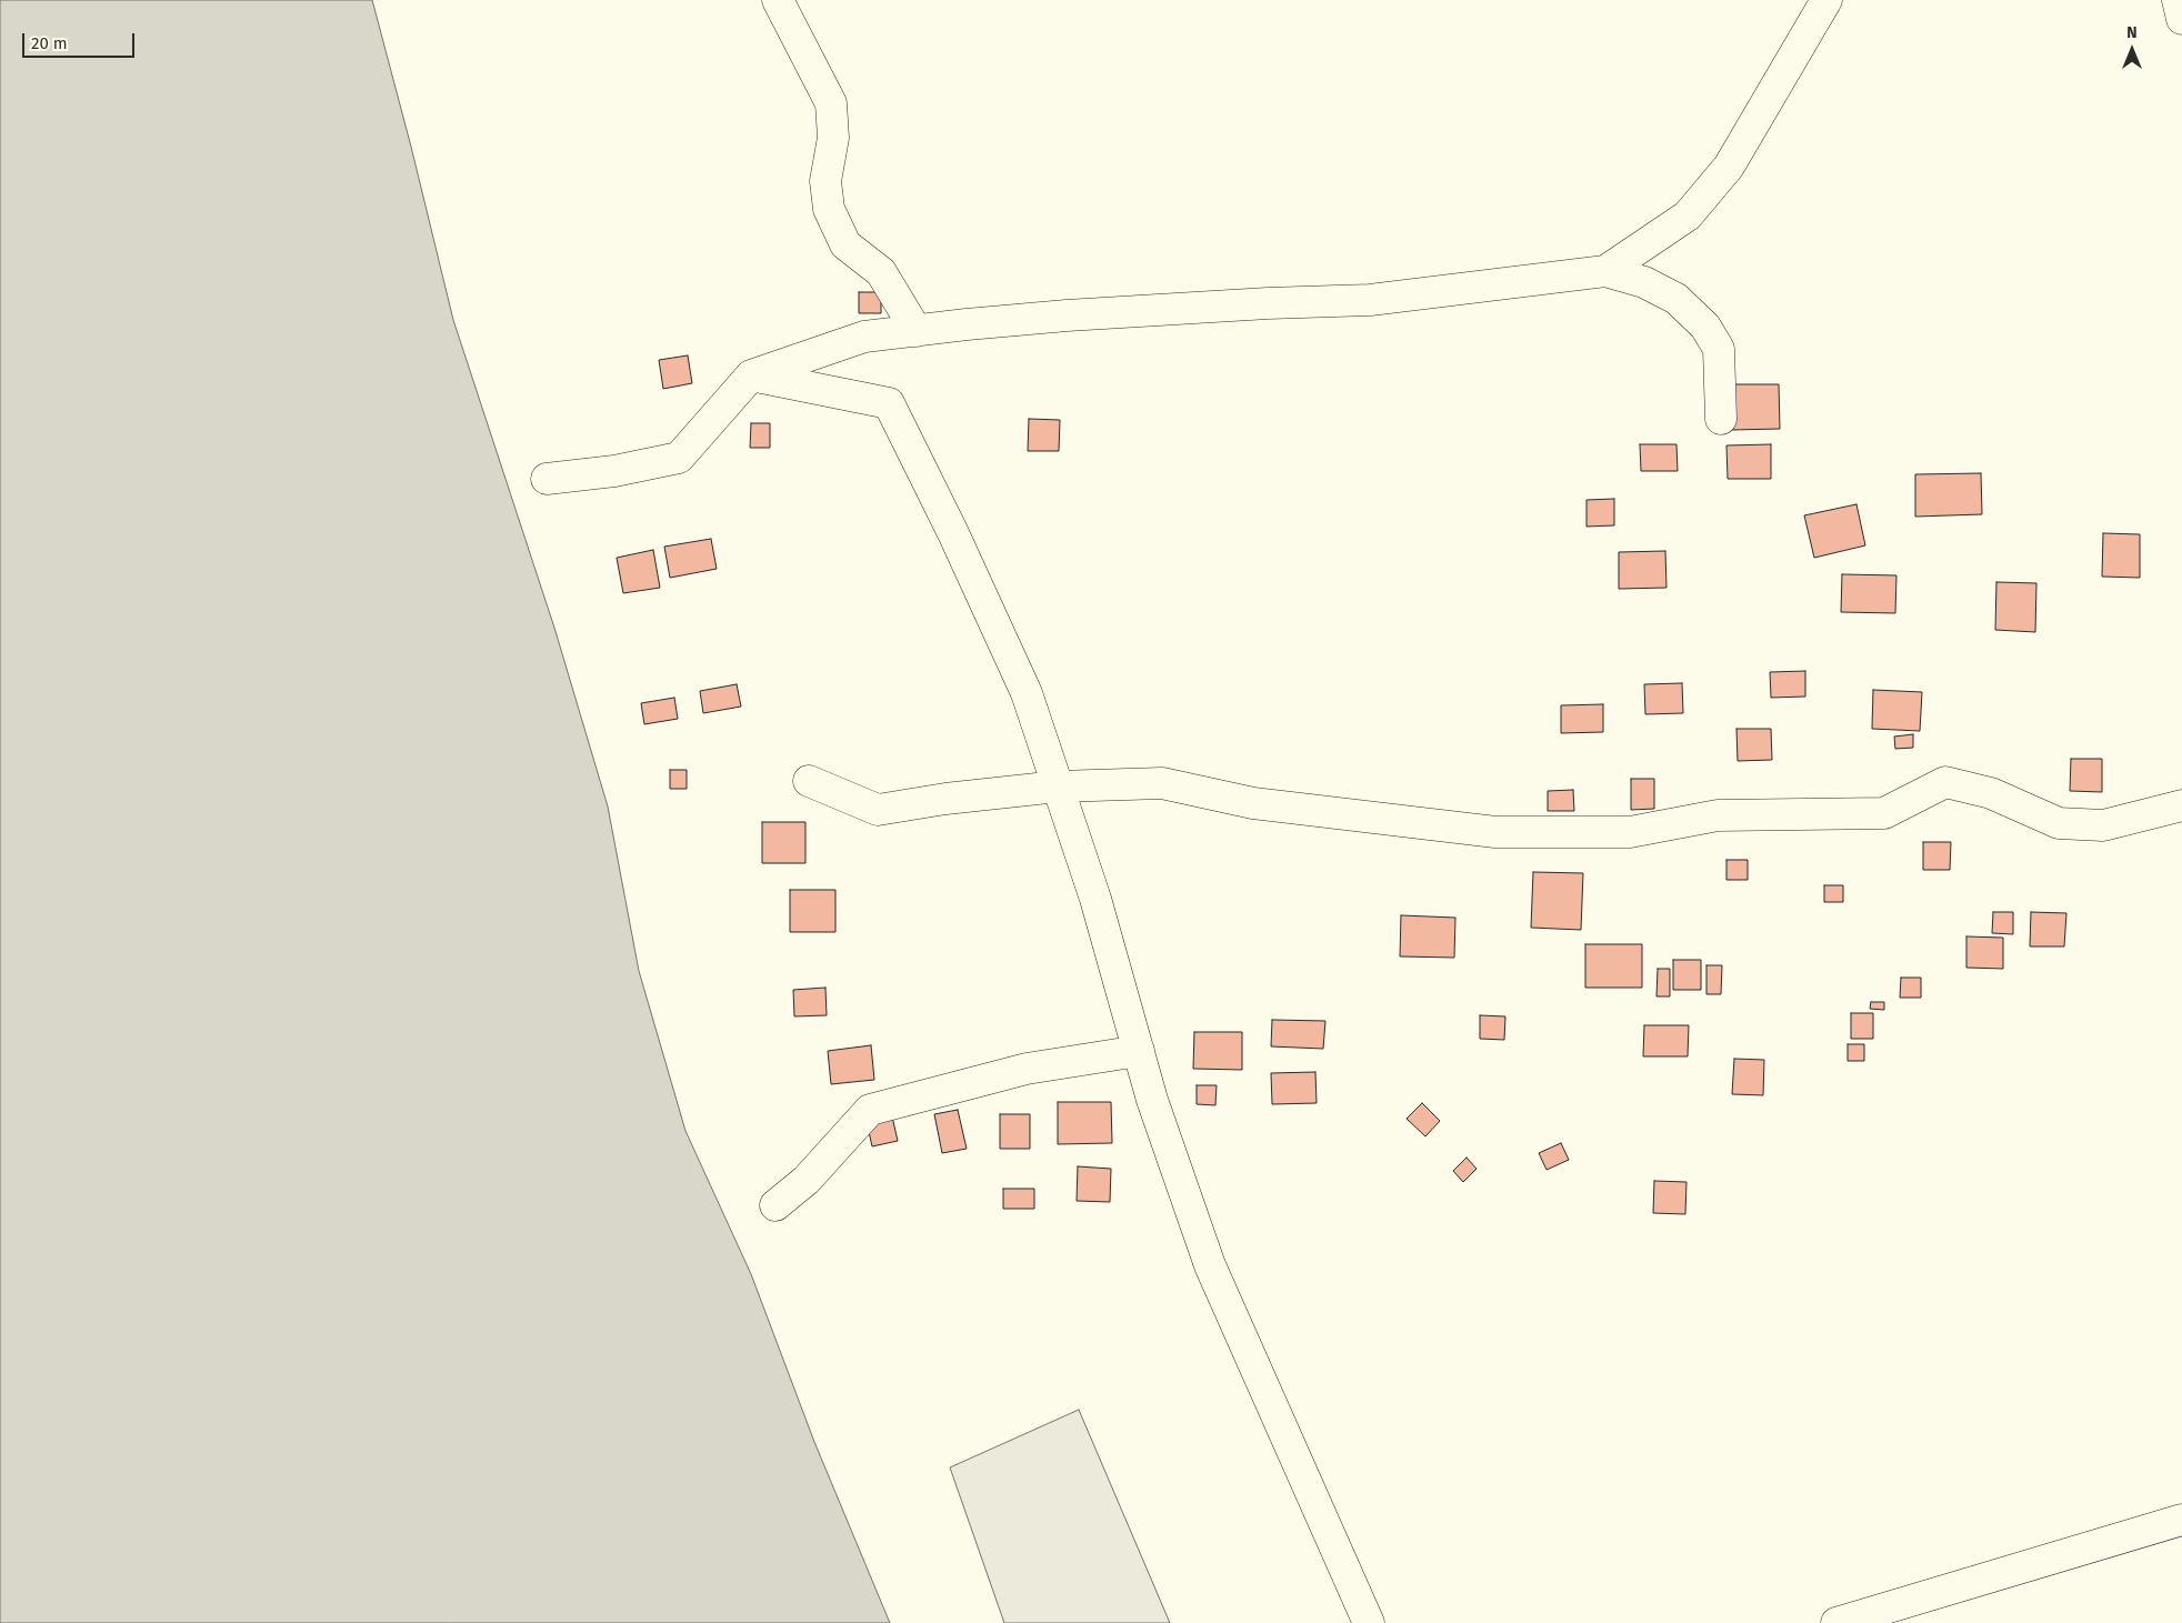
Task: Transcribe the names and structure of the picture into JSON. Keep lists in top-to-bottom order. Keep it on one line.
{"scale_bar":"20 m","north":"top"}
